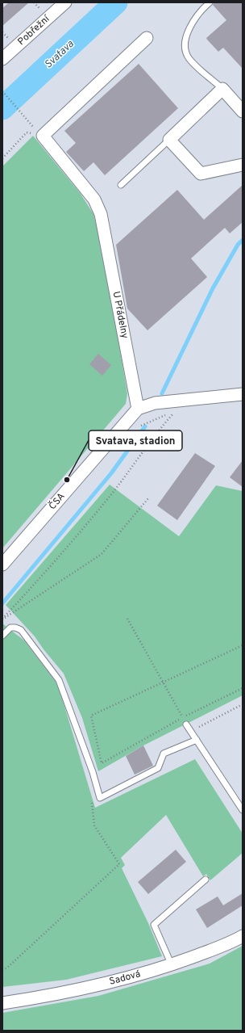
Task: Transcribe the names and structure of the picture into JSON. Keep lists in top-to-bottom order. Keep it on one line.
{"streets":{"street":["Pobřežní","U Přádelny","ČSA","Sadová"]},"crossings":[["U Přádelny","ČSA"]],"water":["Svatava"],"places":["Svatava, stadion"]}
